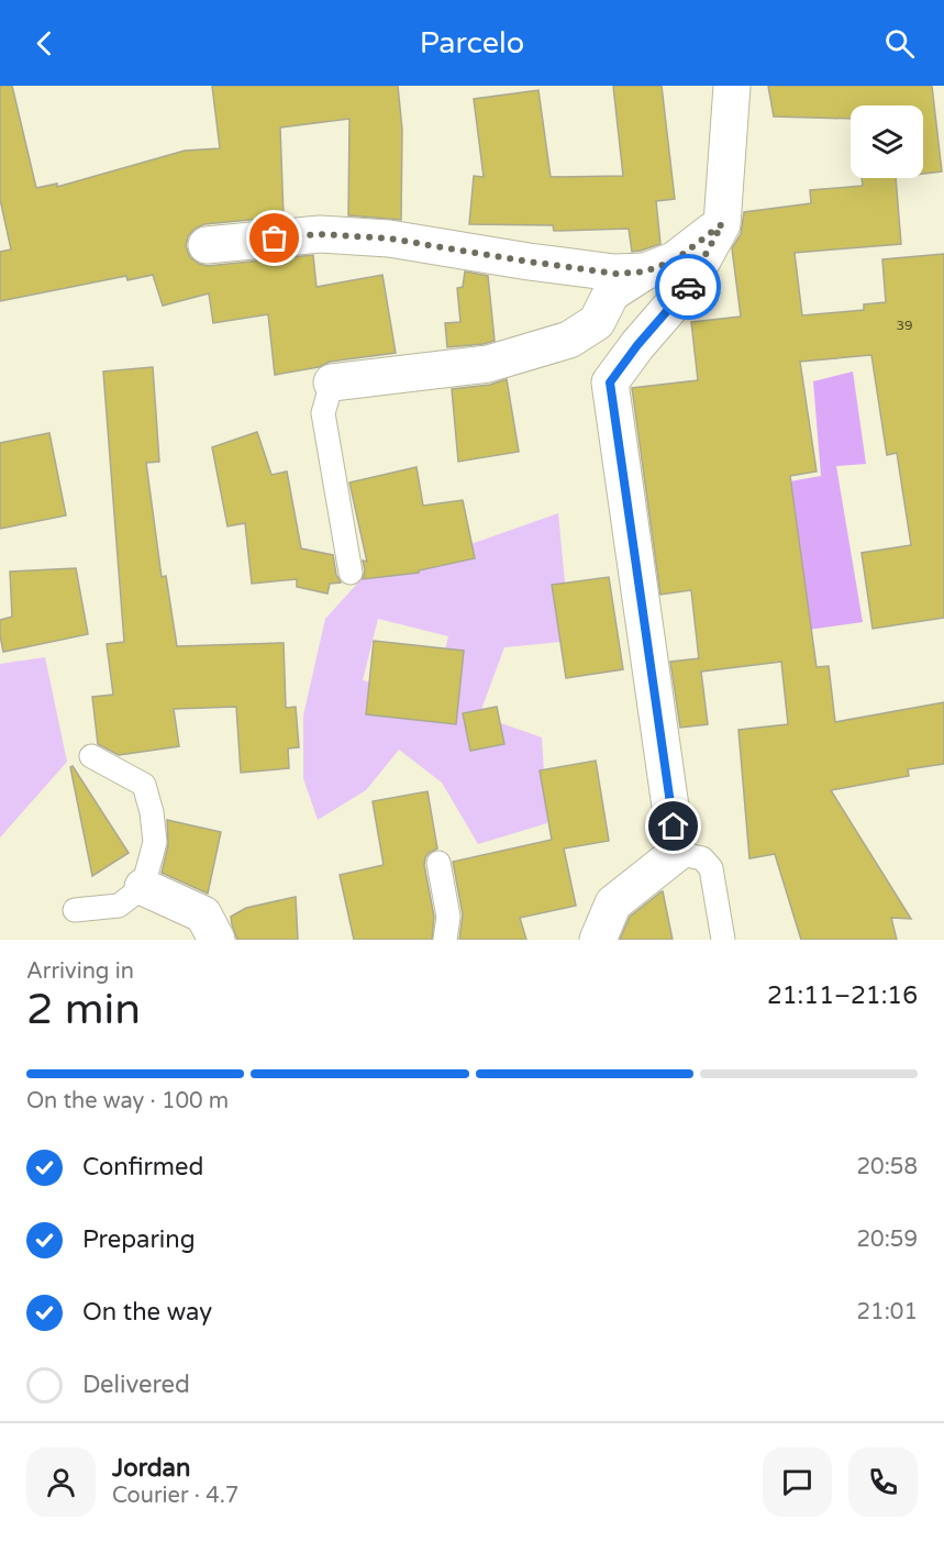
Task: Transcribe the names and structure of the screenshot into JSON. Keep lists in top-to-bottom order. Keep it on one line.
{"house_numbers":["39"],"page":{"header":"Parcelo","heading":["2 min","Arriving in","21:11–21:16"],"panel":["Jordan","Courier · 4.7"],"bar":"On the way · 100 m","list":[["Confirmed","20:58"],["Preparing","20:59"],["On the way","21:01"],"Delivered"]}}
